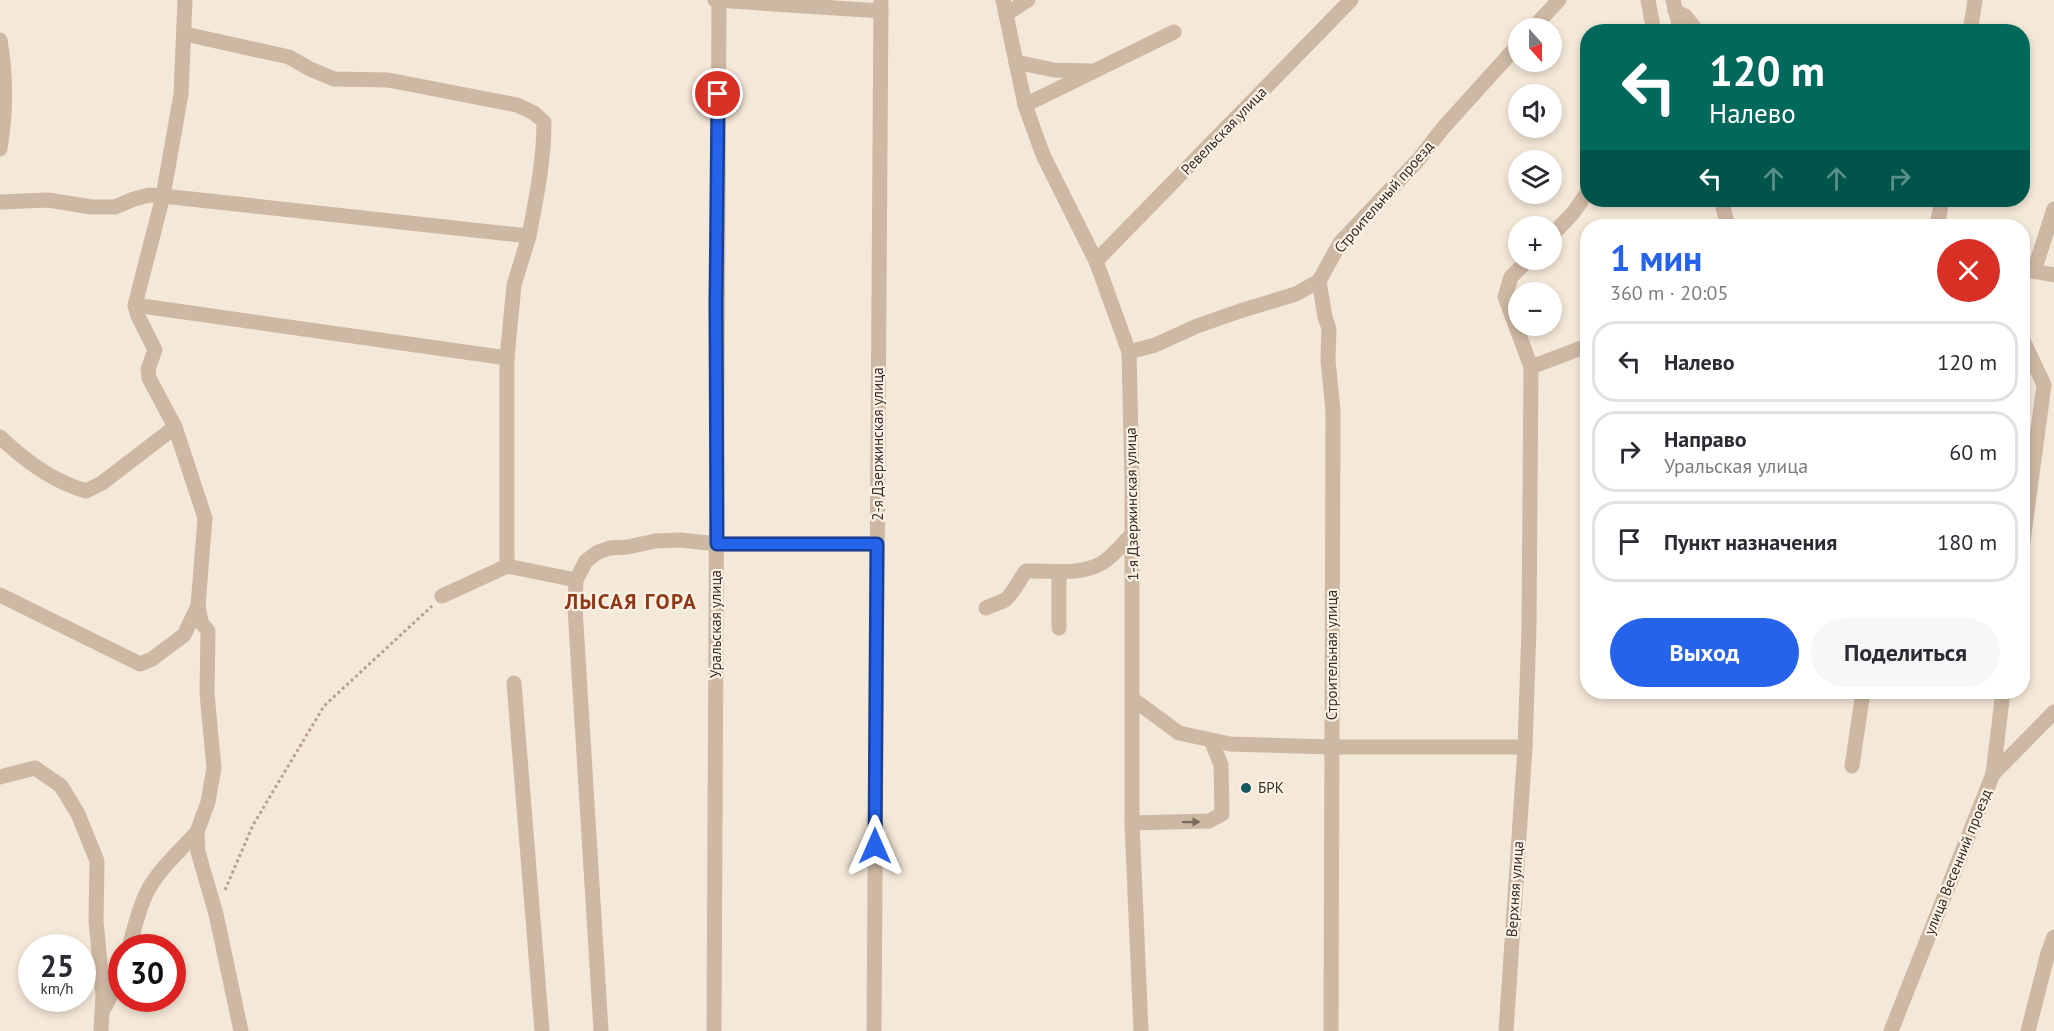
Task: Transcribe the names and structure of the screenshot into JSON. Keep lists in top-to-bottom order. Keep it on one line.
{"streets":{"street":["Ревельская улица","Строительный проезд","2-я Дзержинская улица","1-я Дзержинская улица","Уральская улица","Строительная улица","улица Весенний проезд","Верхняя улица"]},"crossings":[["Ревельская улица","1-я Дзержинская улица"],["Строительный проезд","Строительная улица"]],"districts":["ЛЫСАЯ ГОРА"],"places":["БРК"],"north":"bottom","page":{"map_buttons":["+","−"],"turn":["120 m","Налево"],"heading":["1 мин","360 m · 20:05"],"list":[{"name":"Налево","value":"120 m"},{"name":"Направо","note":"Уральская улица","value":"60 m"},{"name":"Пункт назначения","value":"180 m"}],"buttons":["Выход","Поделиться"],"speed":"25 km/h","limit":"30"}}
